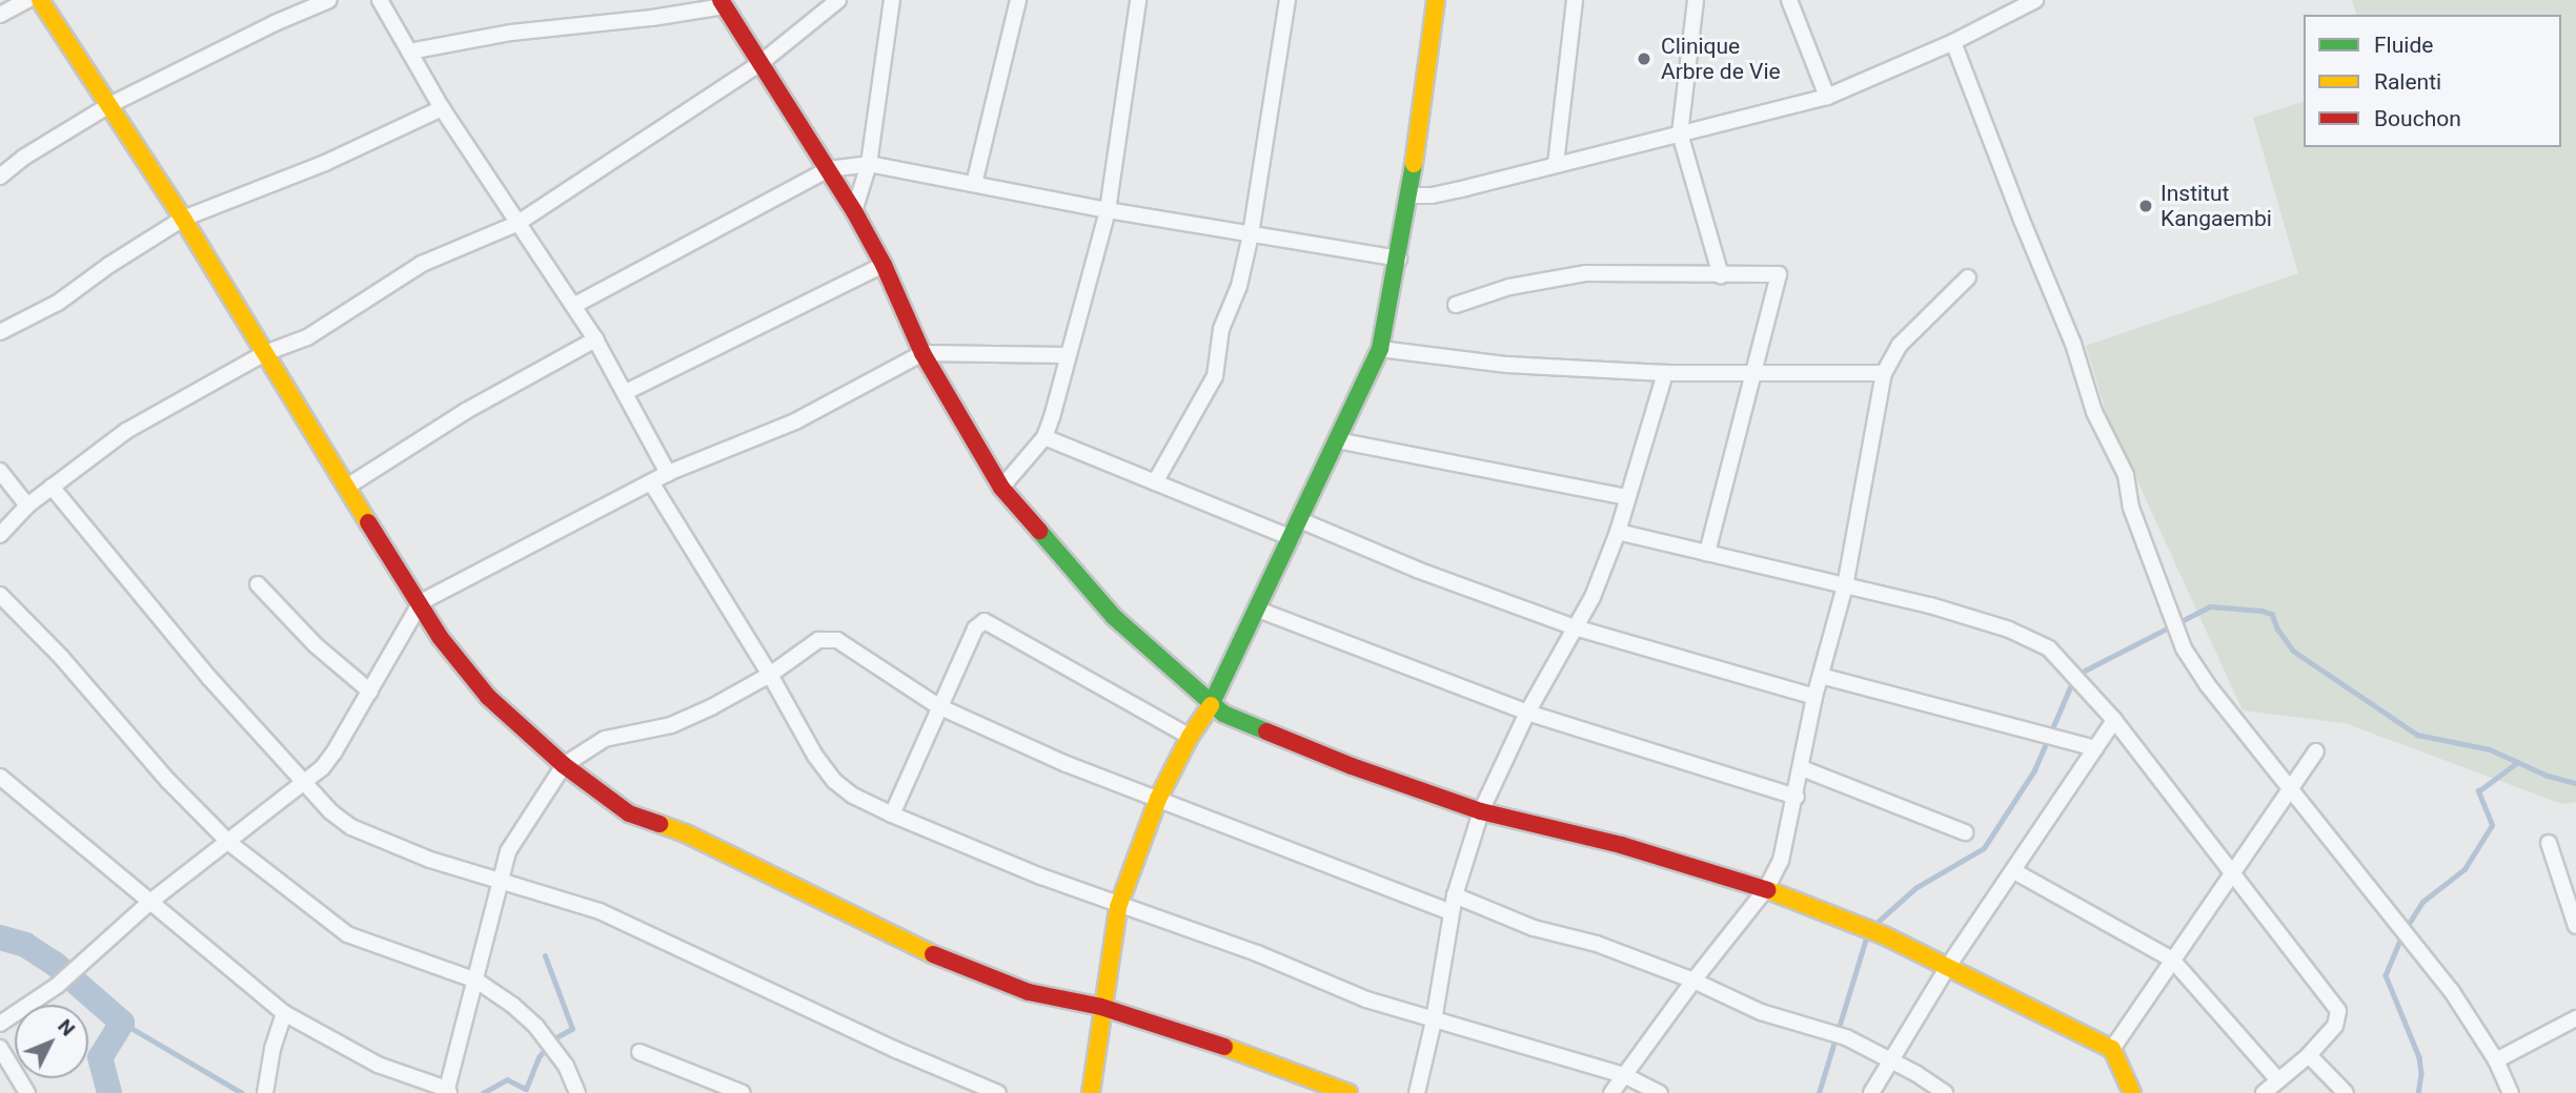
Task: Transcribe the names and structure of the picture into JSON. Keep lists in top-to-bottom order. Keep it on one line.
{"places":["Clinique Arbre de Vie","Institut Kangaembi"],"legend":["Fluide","Ralenti","Bouchon"],"north":"top right"}
